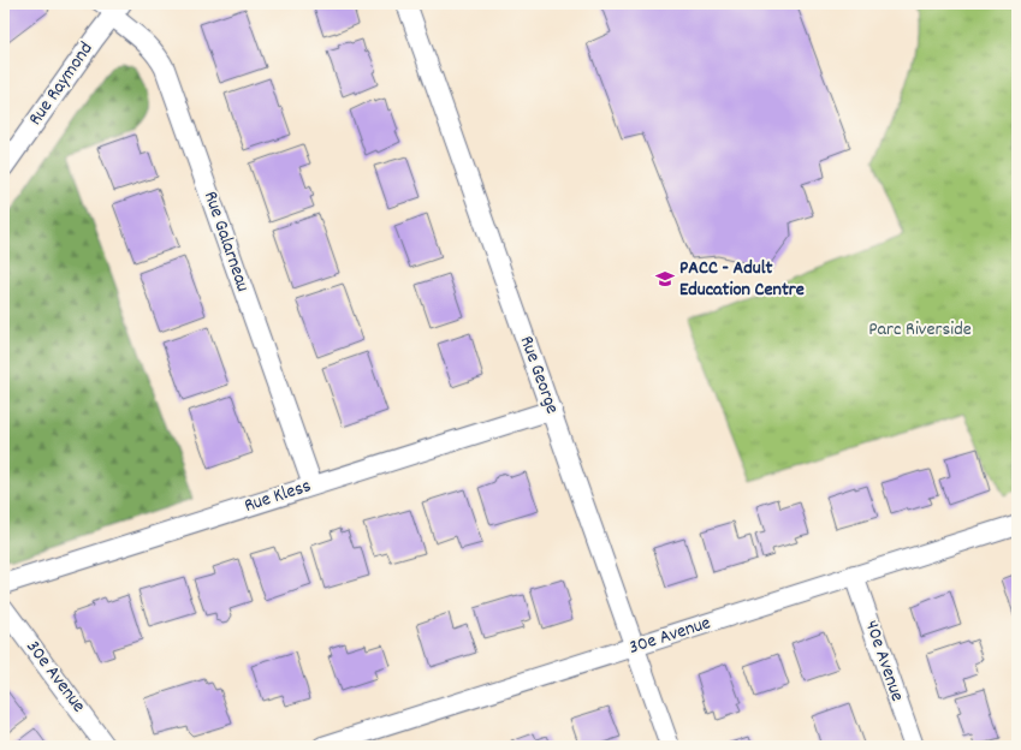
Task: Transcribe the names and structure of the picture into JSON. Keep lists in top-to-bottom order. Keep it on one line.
{"streets":{"street":["Rue Raymond","Rue Galarneau","Rue George","Rue Kless","30e Avenue","40e Avenue"]},"crossings":[["Rue Raymond","Rue Galarneau"],["Rue Galarneau","Rue Kless"],["Rue George","Rue Kless"],["Rue George","30e Avenue"],["30e Avenue","40e Avenue"]],"parks":["Parc Riverside"],"places":{"school or university":["PACC - Adult Education Centre"]}}
